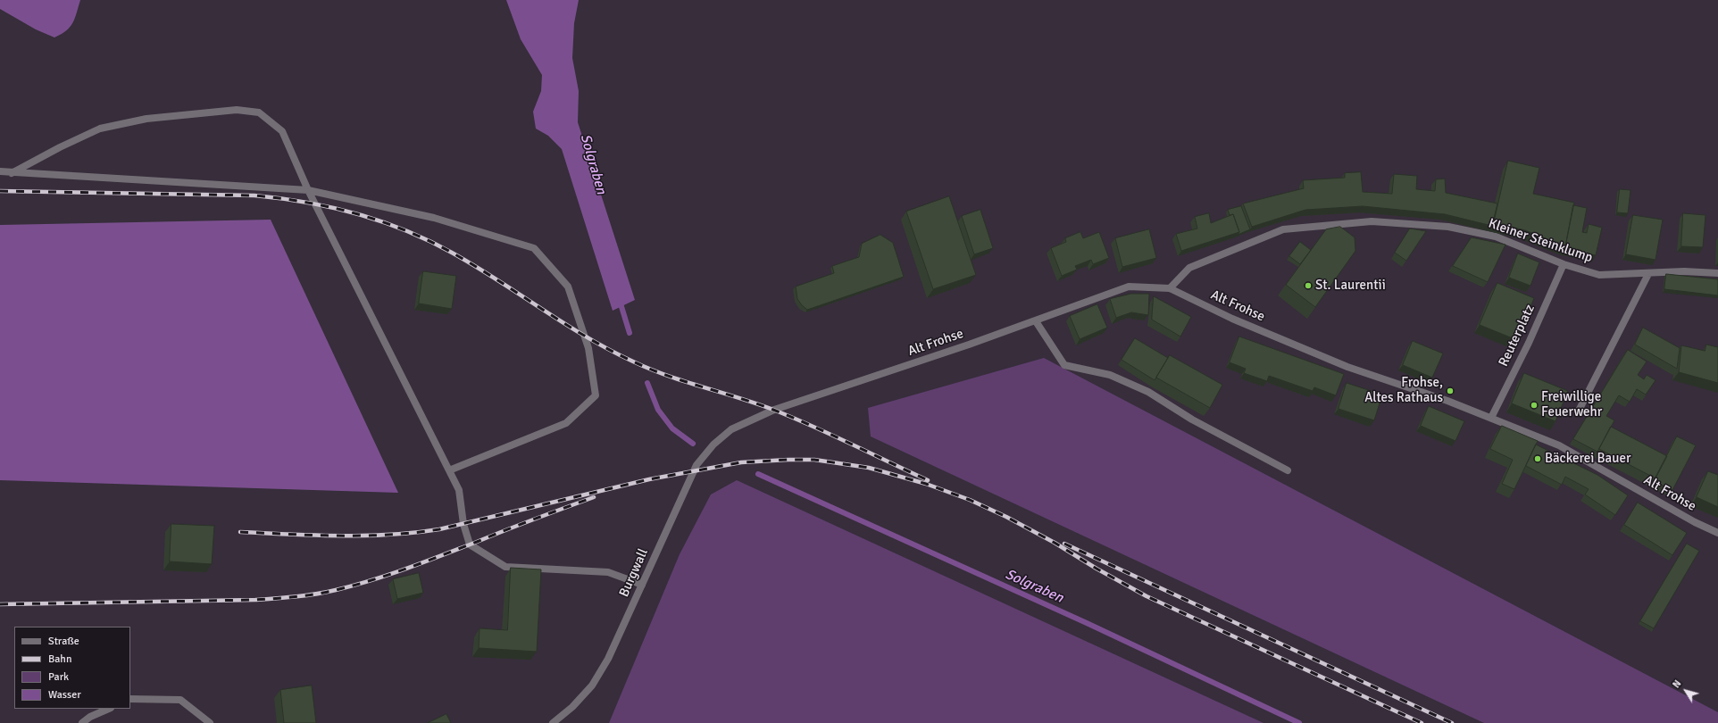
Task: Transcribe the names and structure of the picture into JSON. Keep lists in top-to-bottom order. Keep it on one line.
{"streets":{"street":["Kleiner Steinklump","Alt Frohse","Reuterplatz","Burgwall"]},"crossings":[["Kleiner Steinklump","Alt Frohse"],["Kleiner Steinklump","Reuterplatz"],["Alt Frohse","Reuterplatz"],["Alt Frohse","Burgwall"]],"water":["Solgraben"],"places":["St. Laurentii","Frohse, Altes Rathaus","Freiwillige Feuerwehr","Bäckerei Bauer"],"legend":["Straße","Bahn","Park","Wasser"],"north":"top left"}
